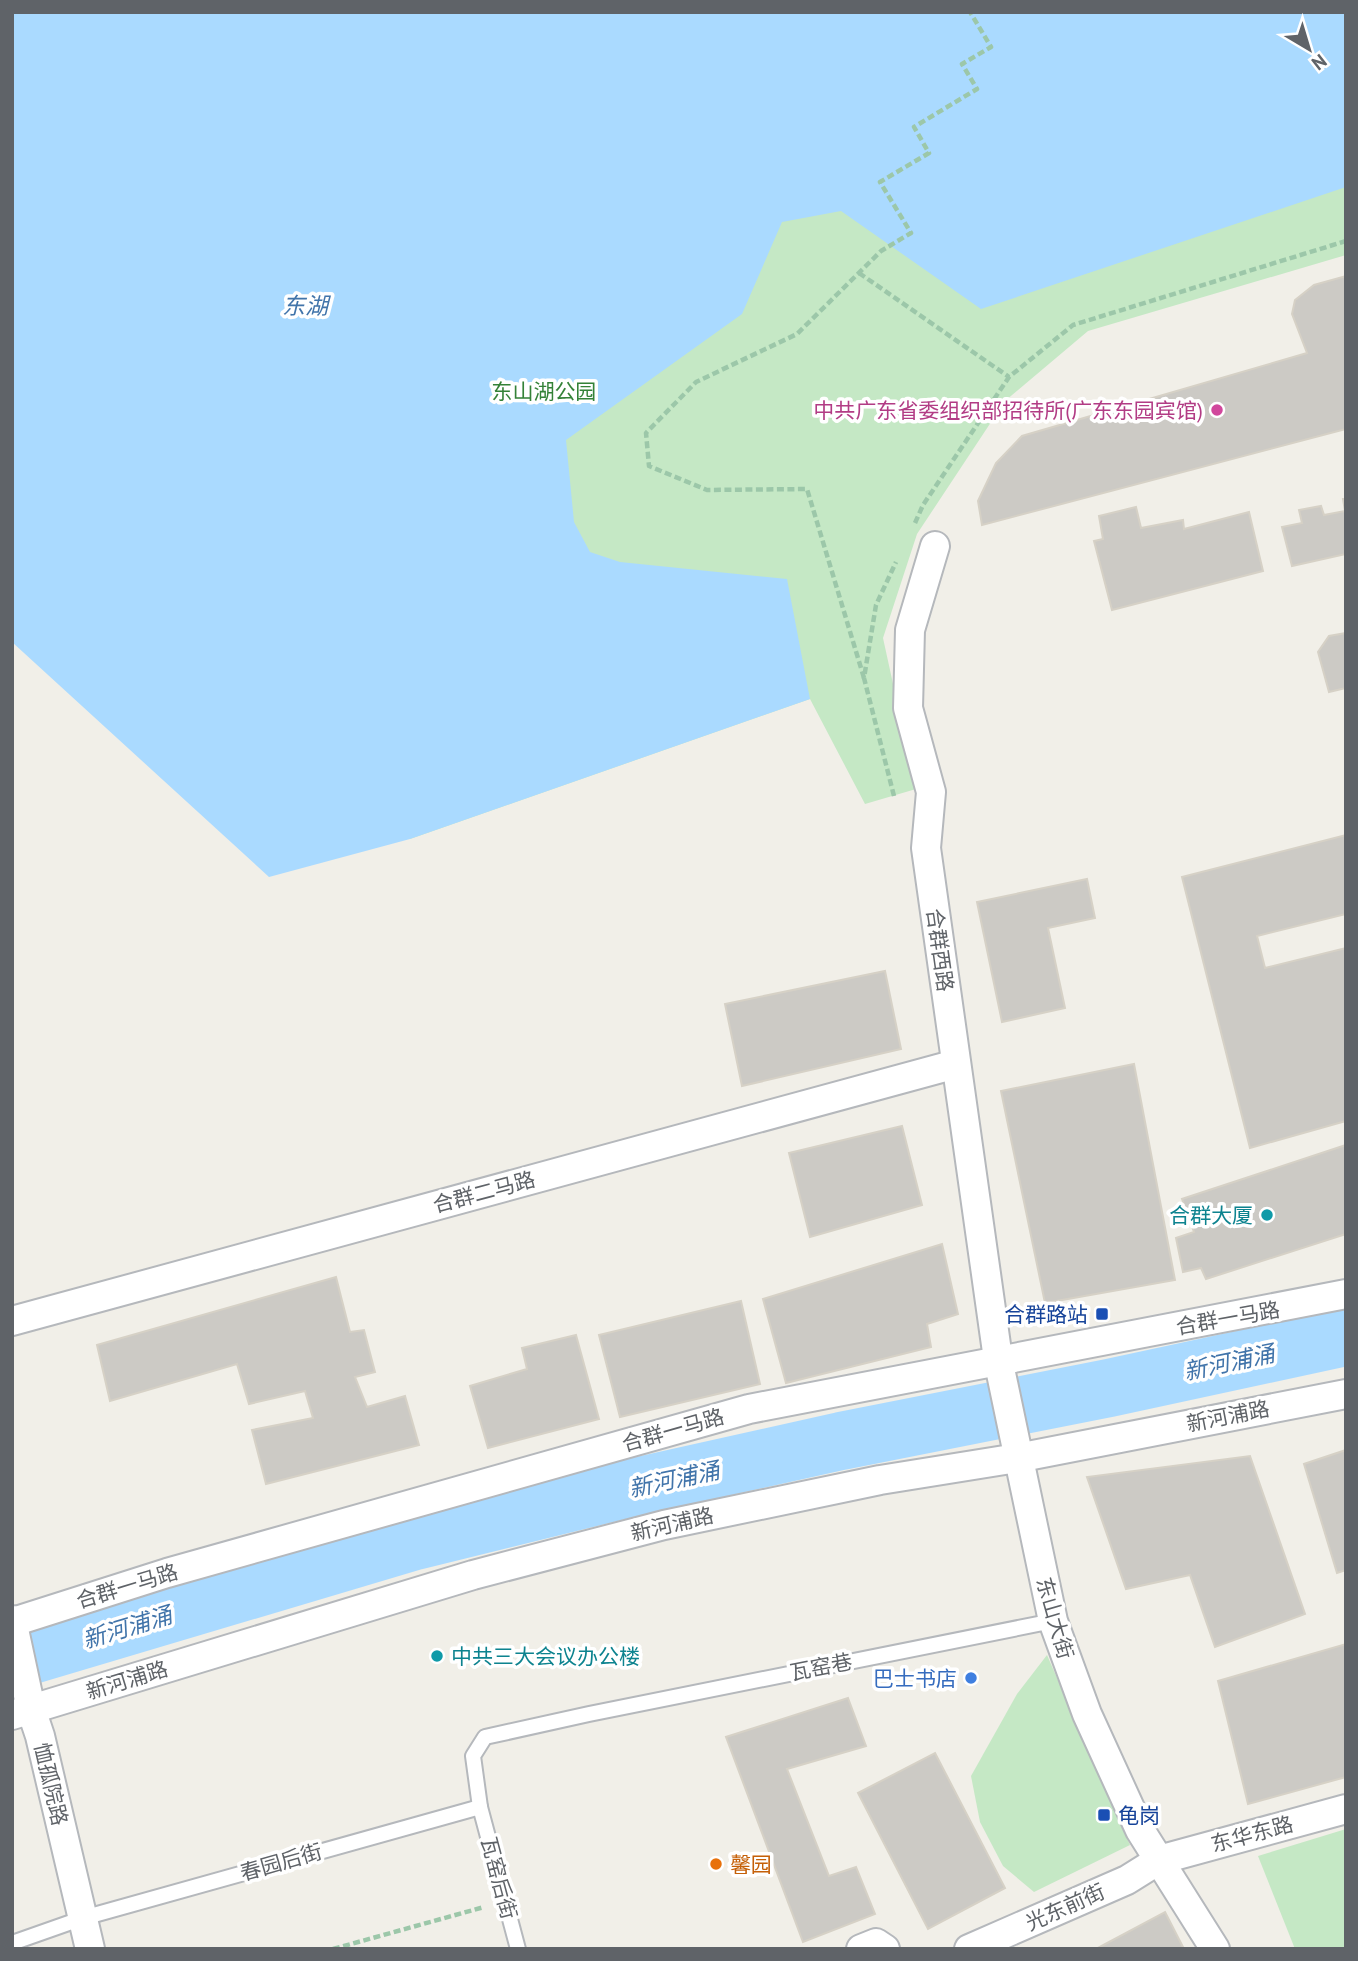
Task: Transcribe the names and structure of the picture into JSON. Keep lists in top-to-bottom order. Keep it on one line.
{"streets":{"street":["合群西路","合群二马路","合群一马路","新河浦路","东山大街","恤孤院路","东华东路","光东前街"],"lane":["瓦窑巷","春园后街","瓦窑后街"]},"crossings":[["合群西路","合群二马路"],["合群西路","合群一马路"],["合群西路","东山大街"],["合群一马路","东山大街"],["合群一马路","恤孤院路"],["新河浦路","东山大街"],["新河浦路","恤孤院路"],["东山大街","瓦窑巷"],["东山大街","东华东路"],["东山大街","光东前街"],["瓦窑巷","春园后街"],["瓦窑巷","瓦窑后街"],["恤孤院路","春园后街"],["东华东路","光东前街"],["春园后街","瓦窑后街"]],"water":["东湖","新河浦涌"],"parks":["东山湖公园"],"places":{"other":["中共广东省委组织部招待所(广东东园宾馆)","合群大厦","中共三大会议办公楼","巴士书店","馨园"],"transit":["合群路站","龟岗"]},"north":"bottom right"}
